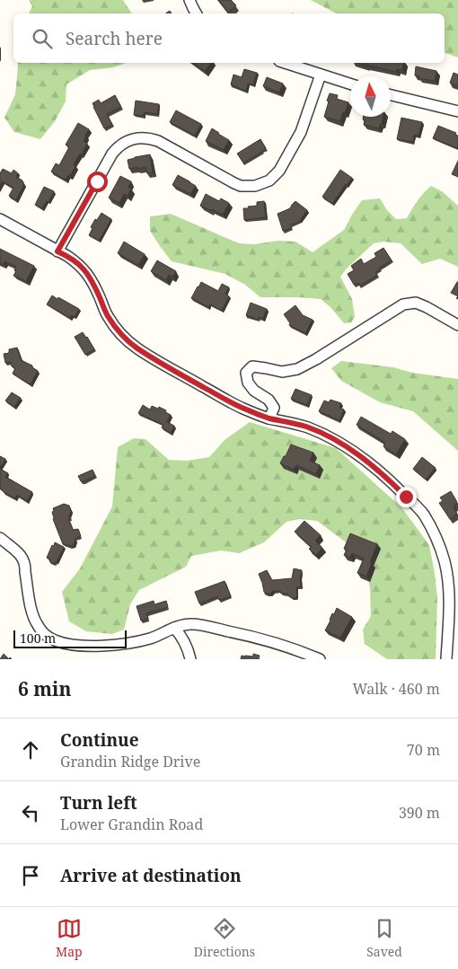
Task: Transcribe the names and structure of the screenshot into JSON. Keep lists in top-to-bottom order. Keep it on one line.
{"scale_bar":"100 m","north":"top","page":{"search":"Search here","scale":"100 m","heading":["6 min","Walk · 460 m"],"list":[["Continue","Grandin Ridge Drive","70 m"],["Turn left","Lower Grandin Road","390 m"],"Arrive at destination"],"nav":["Map","Directions","Saved"]}}
